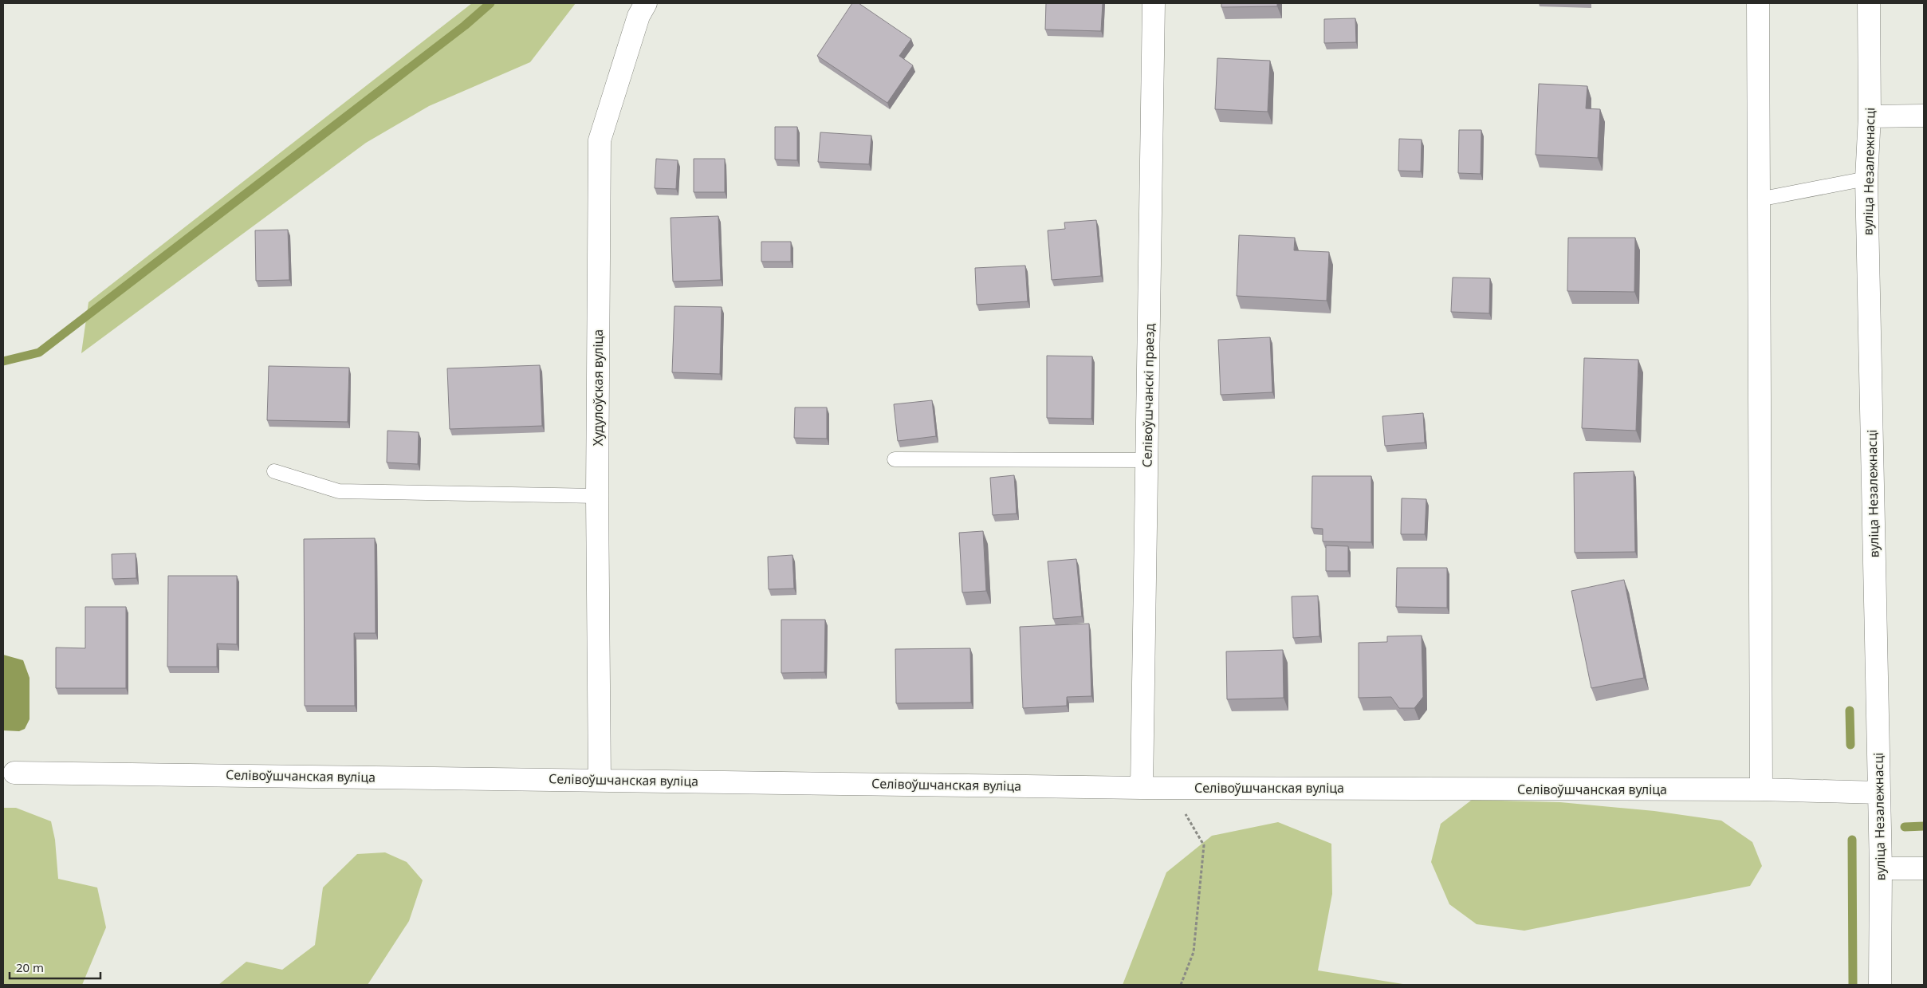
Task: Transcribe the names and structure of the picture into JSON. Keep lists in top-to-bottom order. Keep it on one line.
{"streets":{"street":["вуліца Незалежнасці","Худулоўская вуліца","Селівоўшчанскі праезд","Селівоўшчанская вуліца"]},"crossings":[["вуліца Незалежнасці","Селівоўшчанская вуліца"],["Худулоўская вуліца","Селівоўшчанская вуліца"],["Селівоўшчанскі праезд","Селівоўшчанская вуліца"]],"scale_bar":"20 m"}
